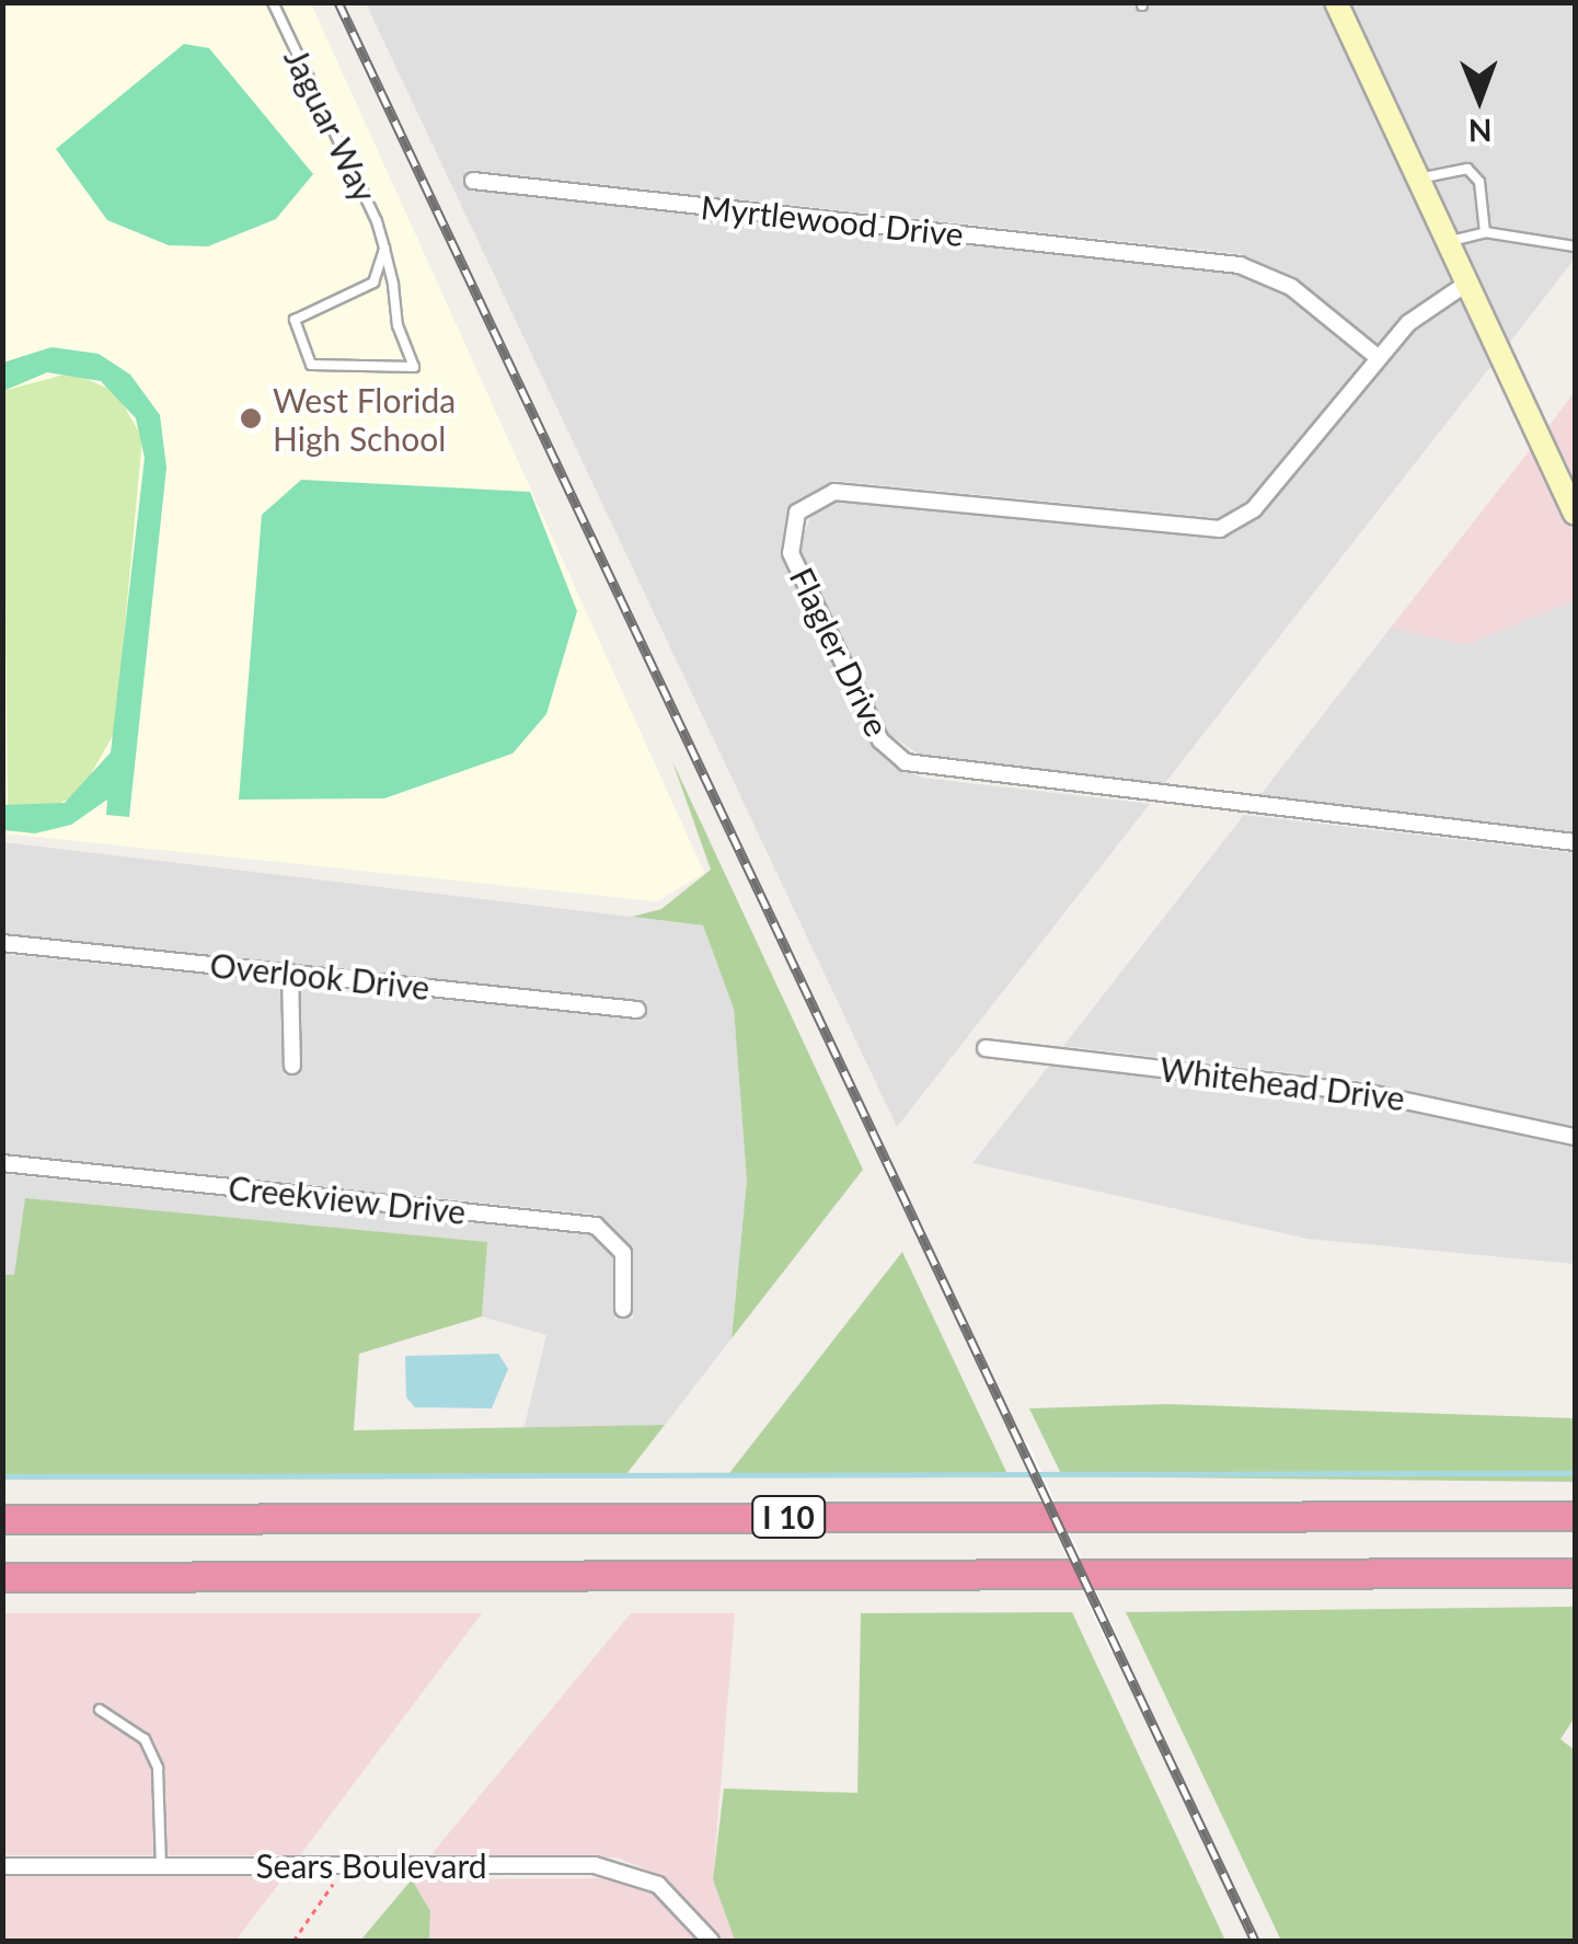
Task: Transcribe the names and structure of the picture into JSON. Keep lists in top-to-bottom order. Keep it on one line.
{"streets":{"highway":["I 10"],"street":["Myrtlewood Drive","Flagler Drive","Overlook Drive","Whitehead Drive","Creekview Drive","Sears Boulevard"],"lane":["Jaguar Way"]},"crossings":[["Myrtlewood Drive","Flagler Drive"]],"places":["West Florida High School"],"north":"bottom"}
